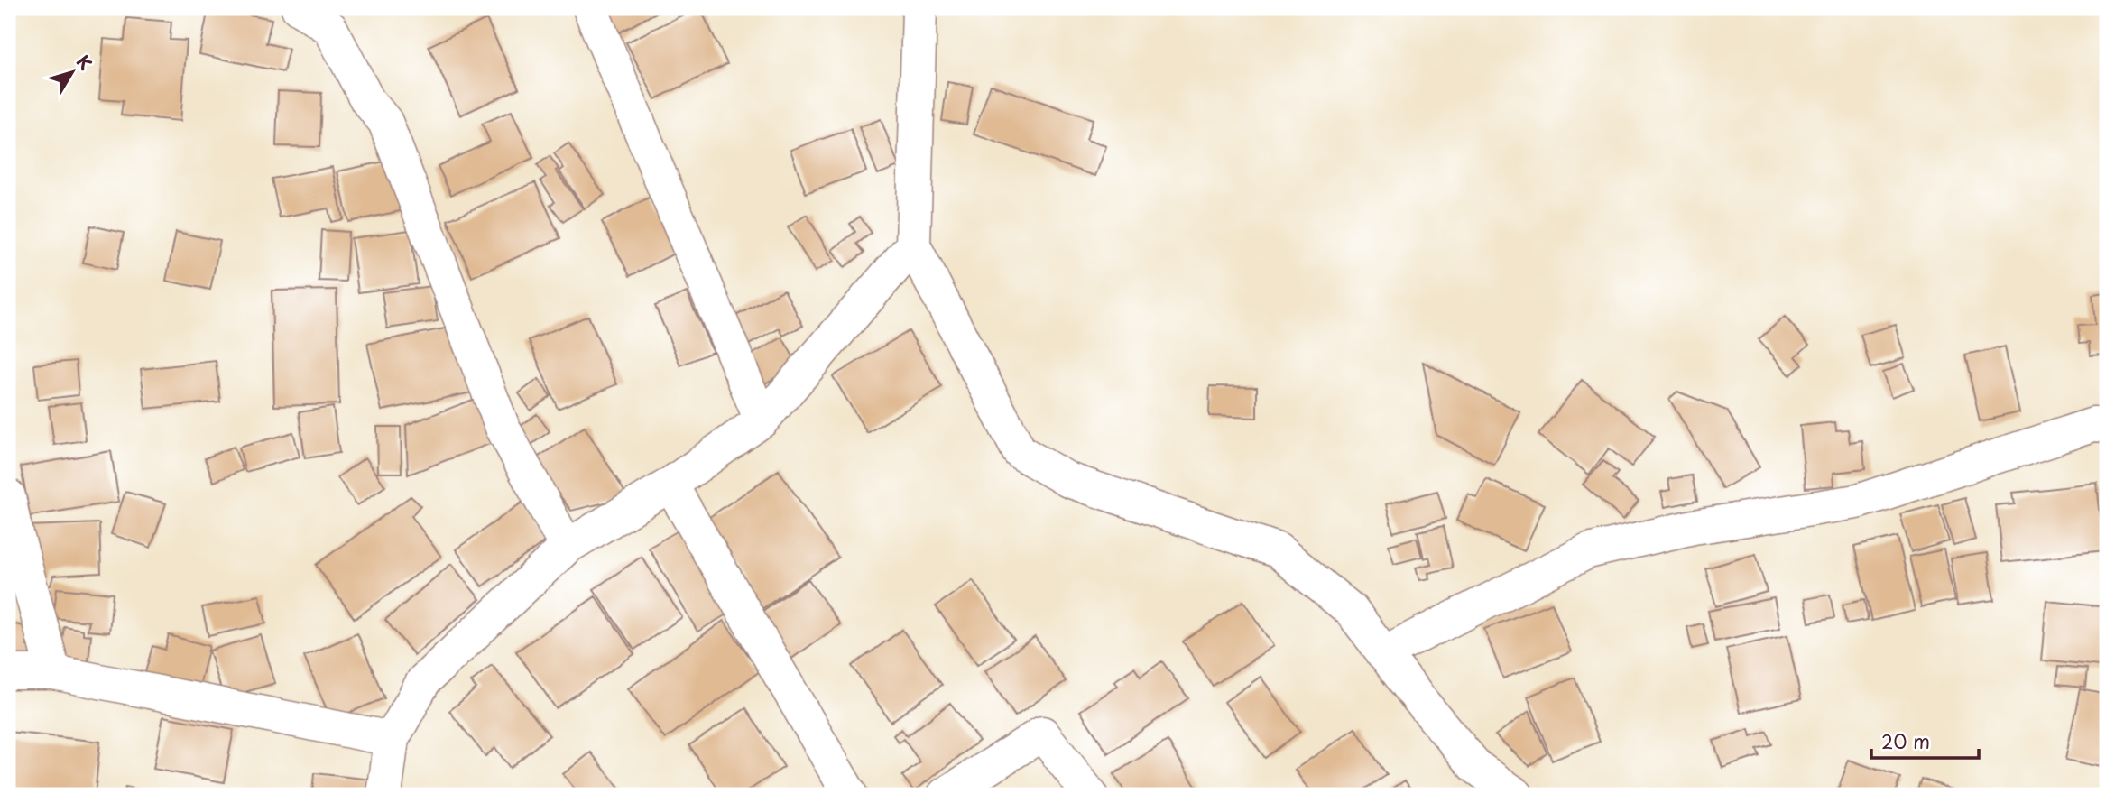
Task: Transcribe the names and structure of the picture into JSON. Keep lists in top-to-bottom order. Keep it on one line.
{"scale_bar":"20 m","north":"top right"}
